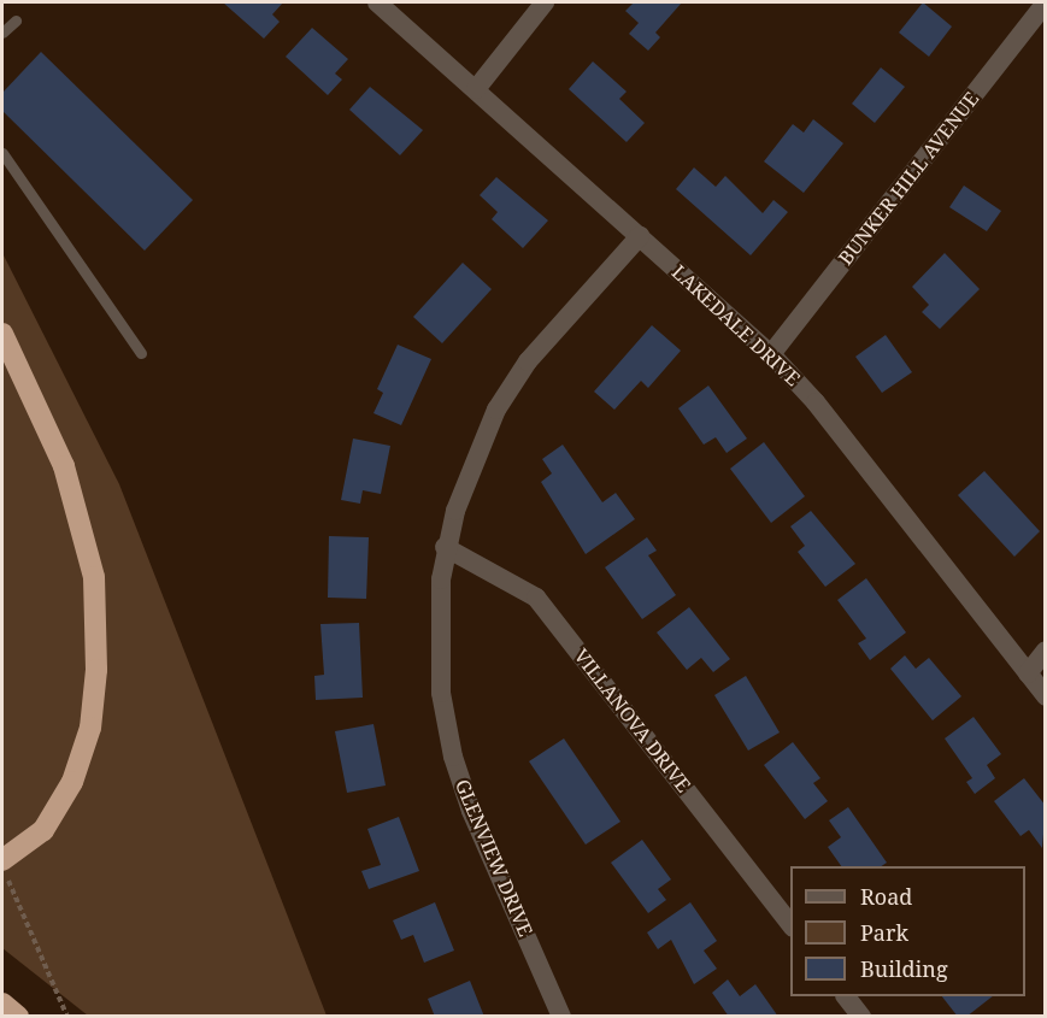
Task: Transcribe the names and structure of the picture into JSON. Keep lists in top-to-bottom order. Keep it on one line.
{"streets":{"street":["BUNKER HILL AVENUE","LAKEDALE DRIVE","VILLANOVA DRIVE","GLENVIEW DRIVE"]},"crossings":[["BUNKER HILL AVENUE","LAKEDALE DRIVE"],["LAKEDALE DRIVE","GLENVIEW DRIVE"],["VILLANOVA DRIVE","GLENVIEW DRIVE"]],"legend":["Road","Park","Building"]}
